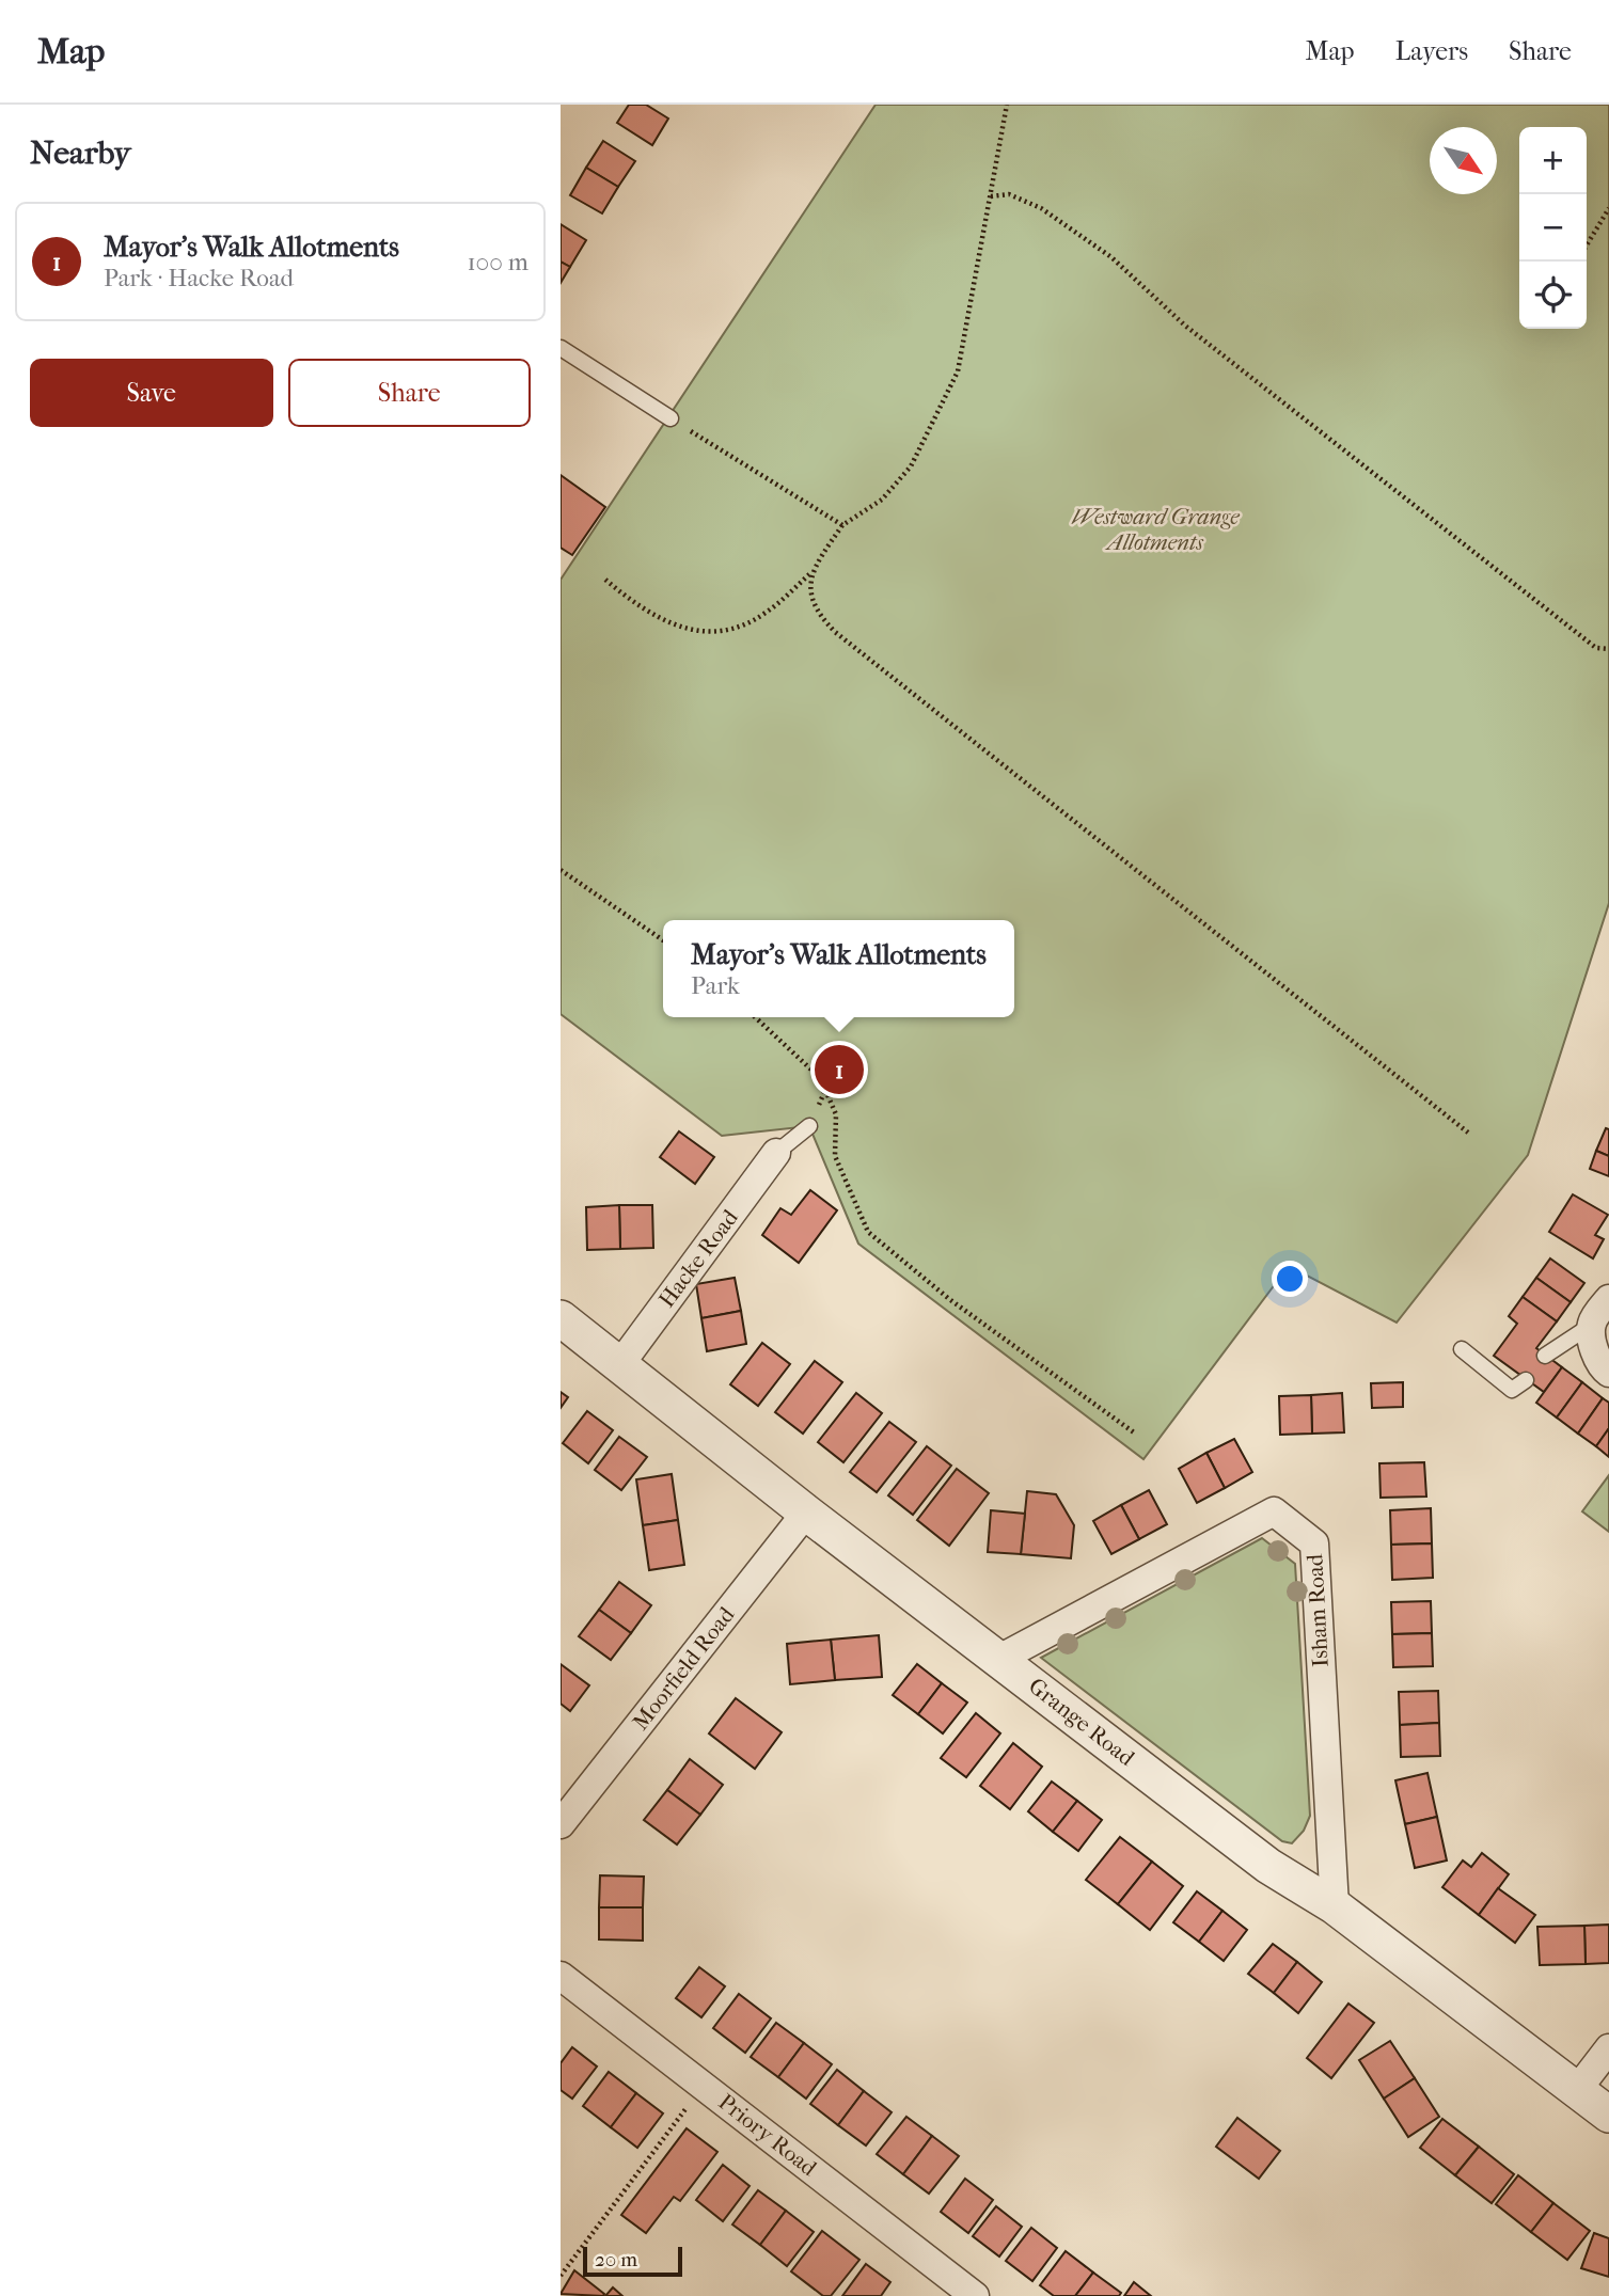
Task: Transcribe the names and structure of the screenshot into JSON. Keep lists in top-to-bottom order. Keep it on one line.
{"streets":{"street":["Hacke Road","Isham Road","Moorfield Road","Grange Road","Priory Road"]},"crossings":[["Hacke Road","Grange Road"],["Isham Road","Grange Road"],["Moorfield Road","Grange Road"]],"parks":["Westward Grange Allotments"],"scale_bar":"20 m","north":"bottom right","page":{"header":"Map","nav":["Map","Layers","Share"],"heading":"Nearby","map_buttons":["+","−"],"list":[{"mark":"1","name":"Mayor's Walk Allotments","note":"Park · Hacke Road","value":"100 m"}],"buttons":["Save","Share"],"popup":["Mayor's Walk Allotments","Park"],"pins":"1","scale":"20 m"}}
